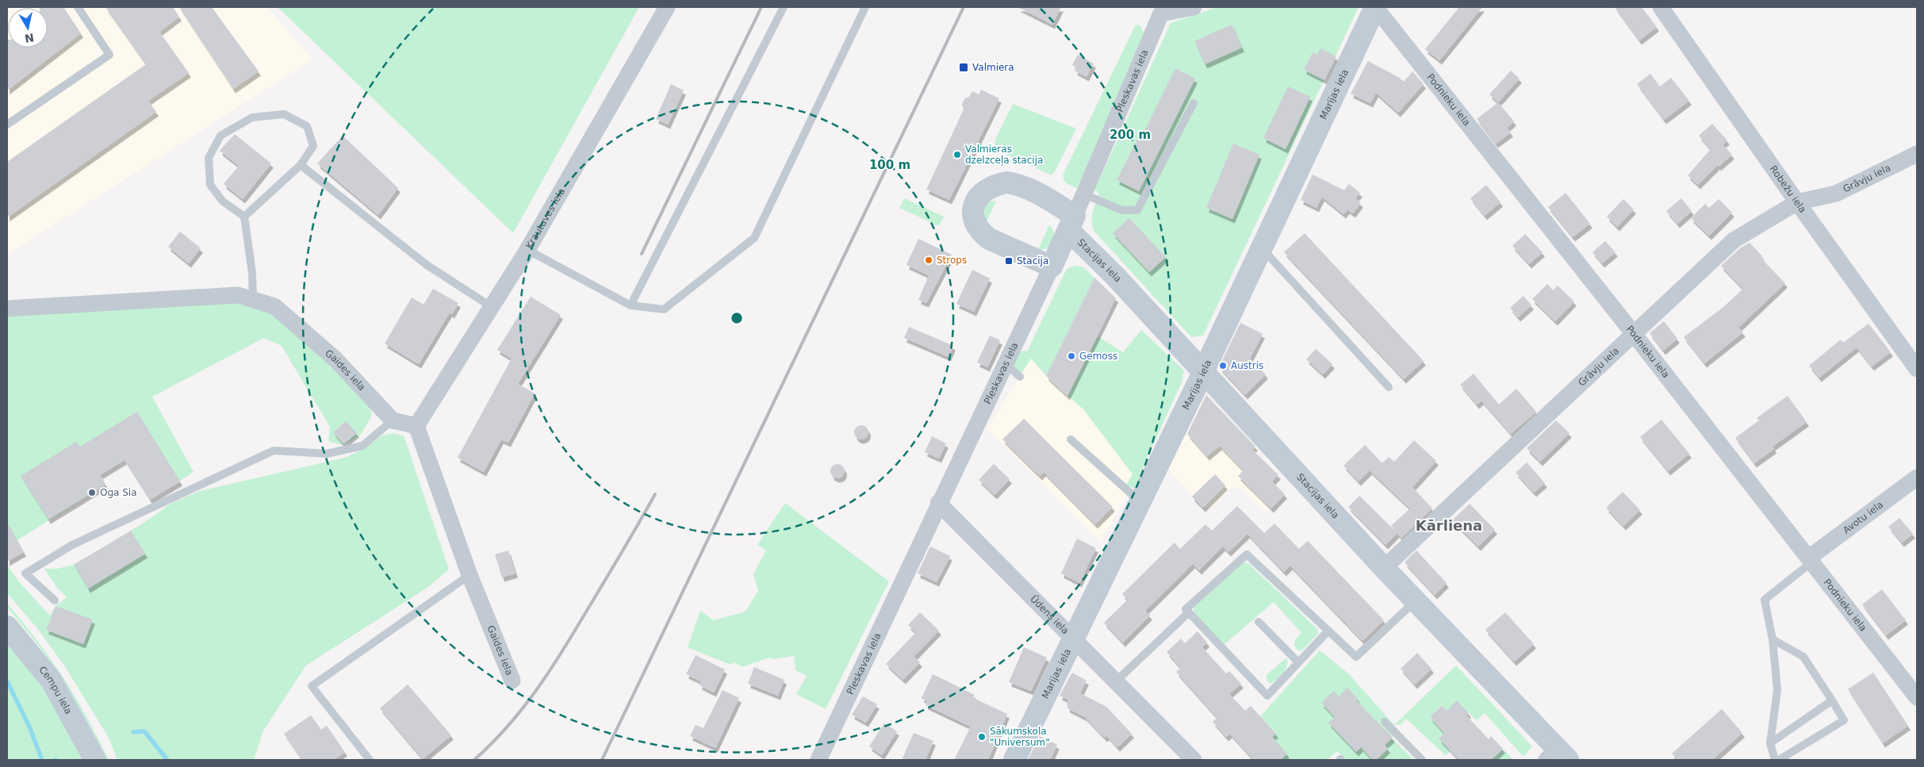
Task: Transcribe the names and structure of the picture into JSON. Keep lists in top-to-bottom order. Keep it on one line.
{"streets":{"main road":["Pleskavas iela","Marijas iela","Stacijas iela","Cempu iela"],"street":["Podnieku iela","Grāvju iela","Robežu iela","Krautuves iela","Gaides iela","Avotu iela","Ūdens iela"]},"crossings":[["Pleskavas iela","Stacijas iela"],["Pleskavas iela","Ūdens iela"],["Marijas iela","Podnieku iela"],["Marijas iela","Stacijas iela"],["Marijas iela","Ūdens iela"],["Podnieku iela","Grāvju iela"],["Podnieku iela","Avotu iela"],["Grāvju iela","Robežu iela"],["Grāvju iela","Stacijas iela"],["Krautuves iela","Gaides iela"]],"districts":["Kārliena"],"places":{"transit":["Valmiera","Stacija"],"other":["Valmieras dzelzceļa stacija","Strops","Gemoss","Austris","Oga Sia","Sākumskola \"Universum\""]},"north":"bottom","rings":["200 m","100 m"]}
